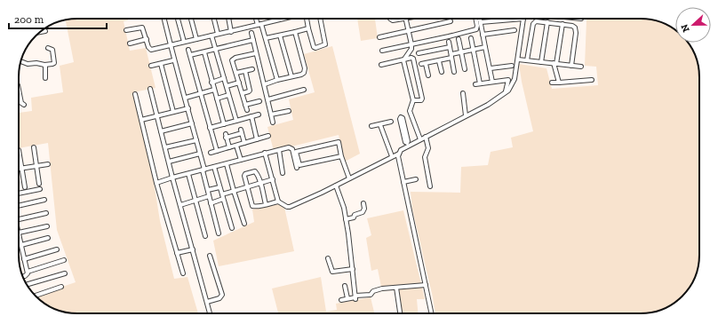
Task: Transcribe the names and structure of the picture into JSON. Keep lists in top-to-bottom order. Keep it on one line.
{"scale_bar":"200 m","north":"left"}
